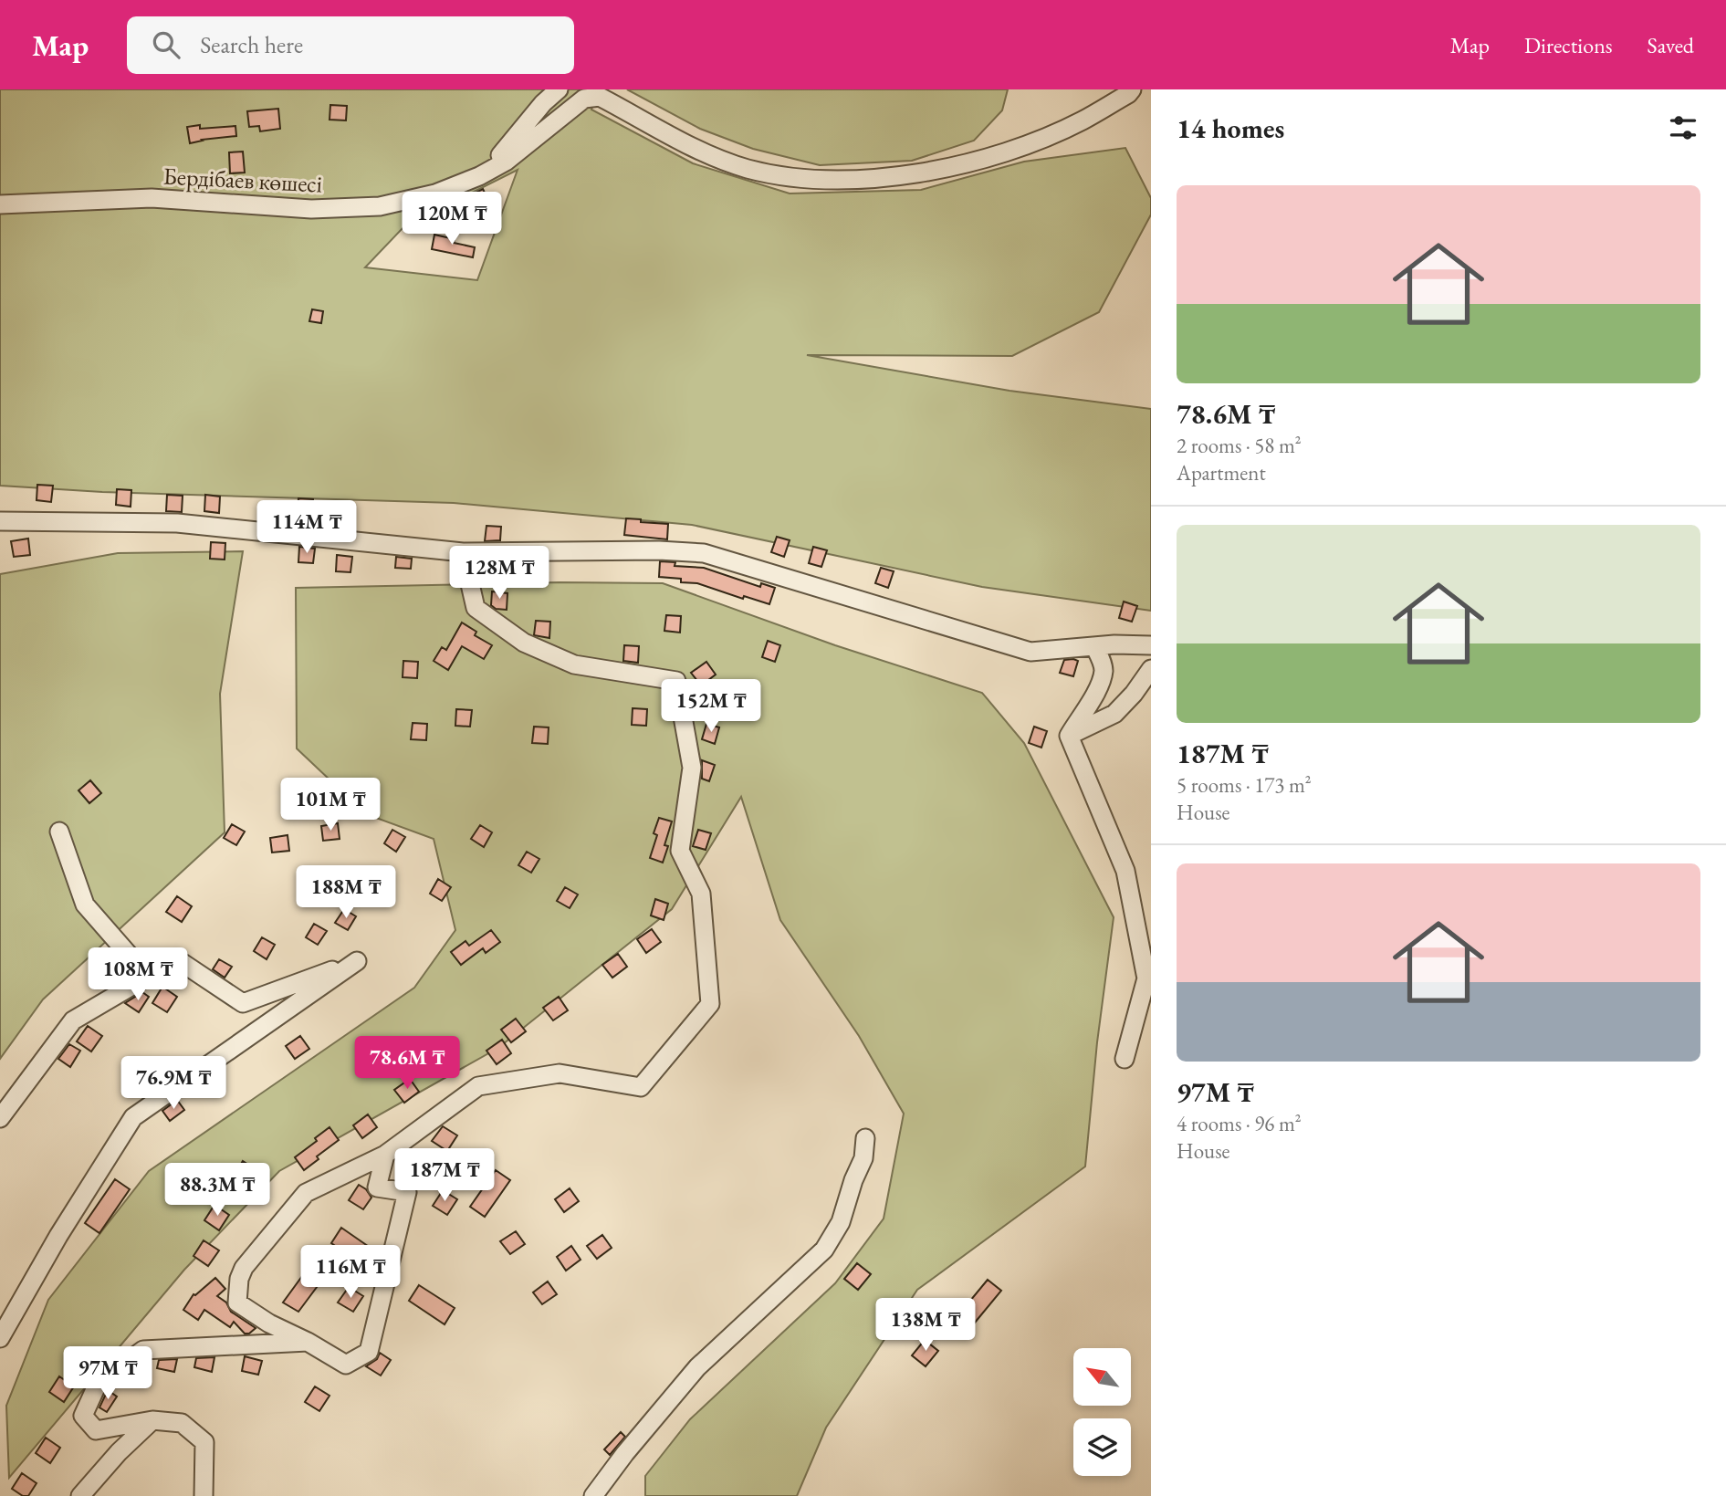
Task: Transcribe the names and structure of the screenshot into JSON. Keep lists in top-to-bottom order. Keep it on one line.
{"streets":{"street":["Бердібаев көшесі"]},"north":"top left","page":{"header":"Map","search":"Search here","nav":["Map","Directions","Saved"],"heading":"14 homes","list":[{"name":"78.6M ₸","note":"2 rooms · 58 m² · Apartment"},{"name":"187M ₸","note":"5 rooms · 173 m² · House"},{"name":"97M ₸","note":"4 rooms · 96 m² · House"}],"price":["120M ₸","114M ₸","128M ₸","152M ₸","101M ₸","188M ₸","108M ₸","78.6M ₸","76.9M ₸","187M ₸","88.3M ₸","116M ₸","138M ₸","97M ₸"]}}
